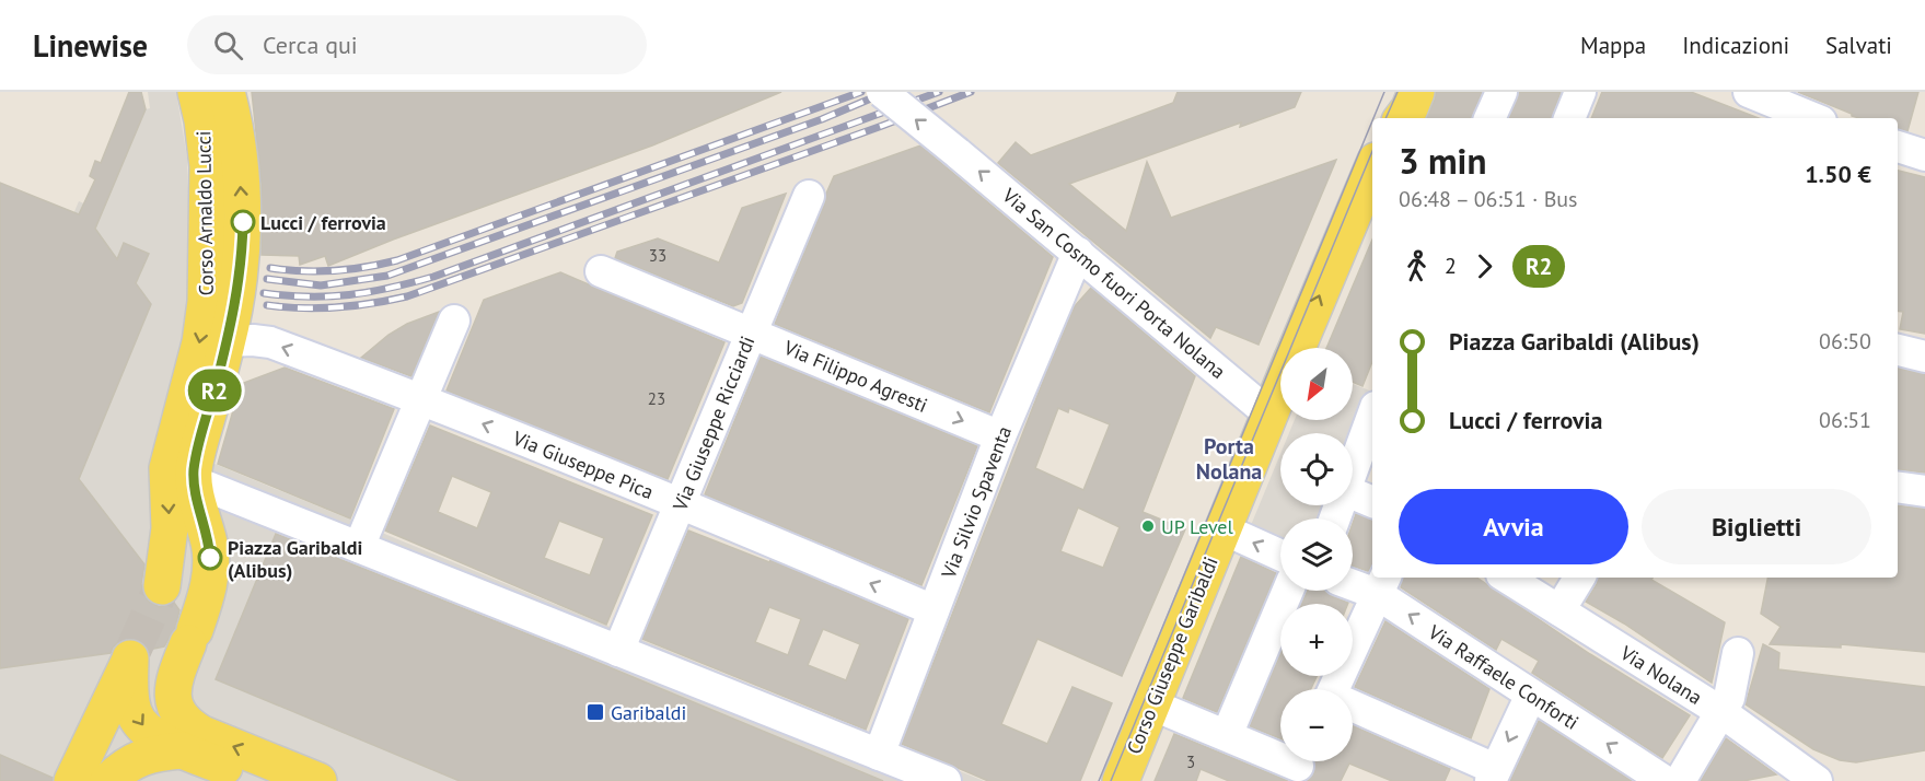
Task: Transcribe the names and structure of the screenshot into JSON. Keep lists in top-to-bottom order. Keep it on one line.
{"streets":{"main road":["Corso Arnaldo Lucci","Corso Giuseppe Garibaldi"],"street":["Via San Cosmo fuori Porta Nolana","Via Filippo Agresti","Via Giuseppe Ricciardi","Via Giuseppe Pica","Via Silvio Spaventa","Via Nolana","Via Raffaele Conforti"]},"crossings":[["Corso Arnaldo Lucci","Via Giuseppe Pica"],["Via San Cosmo fuori Porta Nolana","Via Silvio Spaventa"],["Via San Cosmo fuori Porta Nolana","Corso Giuseppe Garibaldi"],["Via Filippo Agresti","Via Giuseppe Ricciardi"],["Via Filippo Agresti","Via Silvio Spaventa"],["Via Giuseppe Ricciardi","Via Giuseppe Pica"],["Via Giuseppe Pica","Via Silvio Spaventa"]],"one_way":["Via San Cosmo fuori Porta Nolana","Via Filippo Agresti"],"districts":["Porta Nolana"],"places":{"other":["Lucci / ferrovia","UP Level","Piazza Garibaldi (Alibus)"],"transit":["Garibaldi"]},"lines":["bus line R2"],"house_numbers":["33","23","3"],"north":"bottom left","page":{"header":"Linewise","search":"Cerca qui","nav":["Mappa","Indicazioni","Salvati"],"on_map":"R2","heading":["3 min","06:48 – 06:51 · Bus","1.50 €"],"legs":["2","R2"],"list":[{"name":"Piazza Garibaldi (Alibus)","value":"06:50"},{"name":"Lucci / ferrovia","value":"06:51"}],"map_buttons":["+","−"],"buttons":["Avvia","Biglietti"]}}
